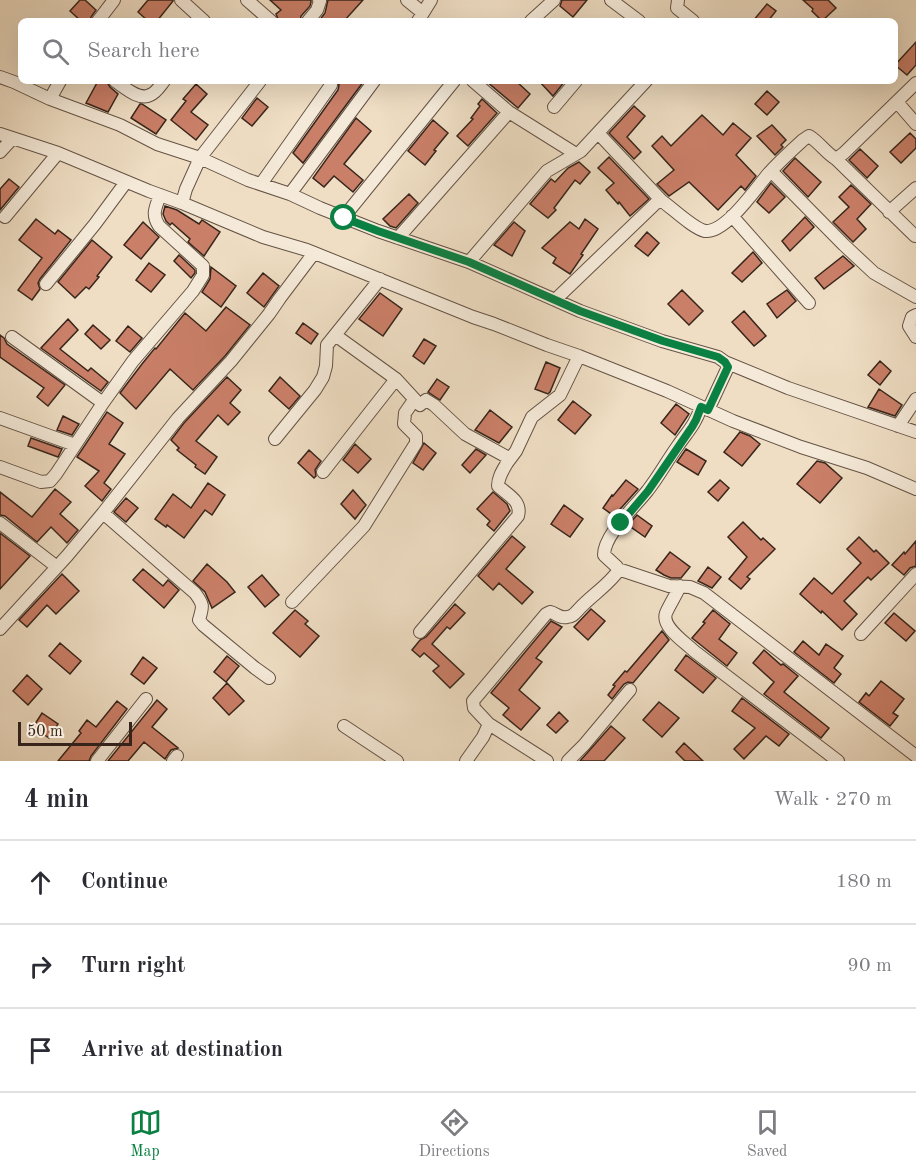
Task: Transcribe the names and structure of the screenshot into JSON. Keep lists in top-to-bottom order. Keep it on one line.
{"scale_bar":"50 m","page":{"search":"Search here","scale":"50 m","heading":["4 min","Walk · 270 m"],"list":[["Continue","180 m"],["Turn right","90 m"],"Arrive at destination"],"nav":["Map","Directions","Saved"]}}
